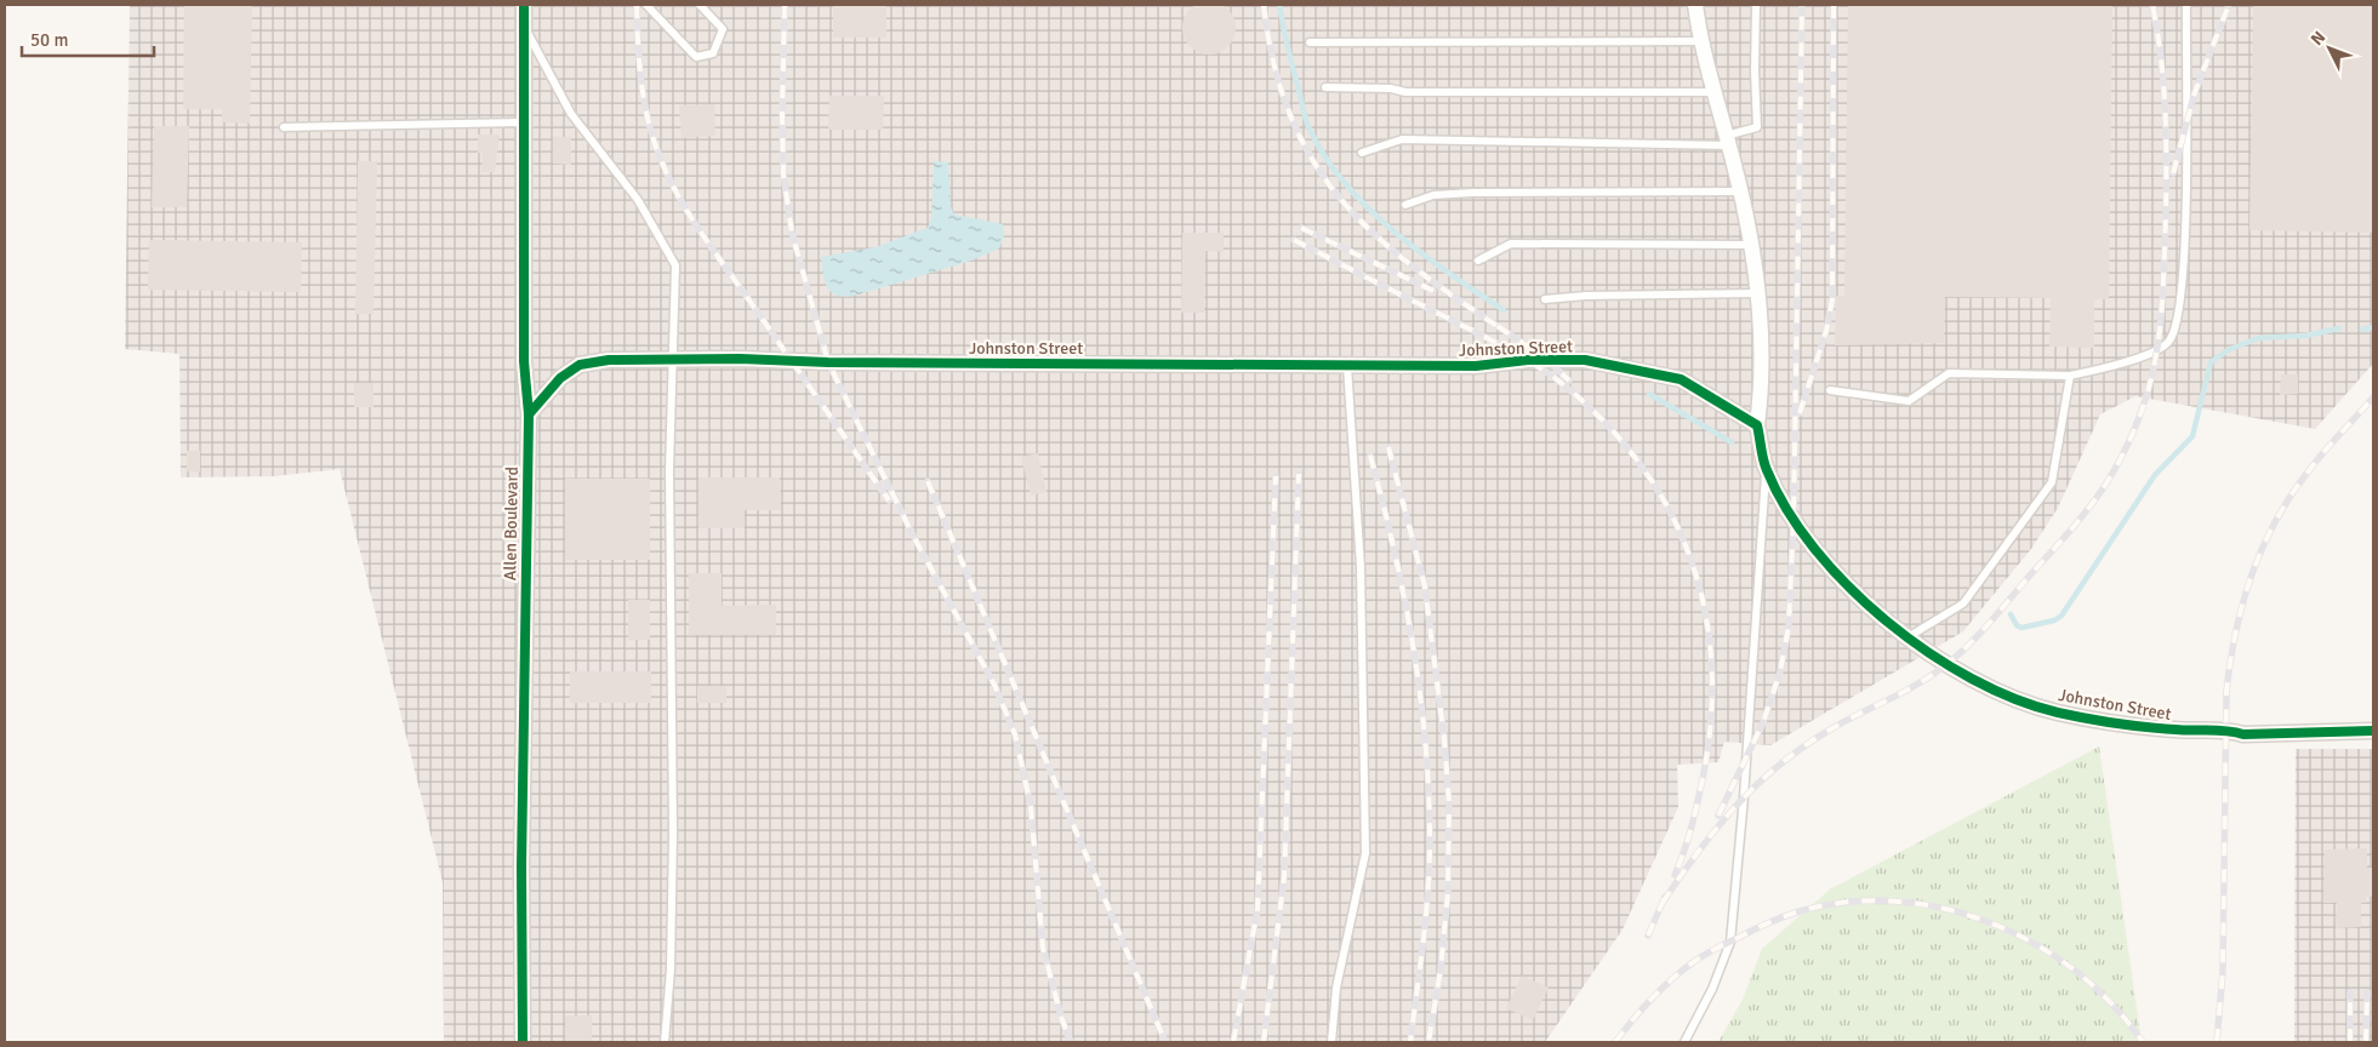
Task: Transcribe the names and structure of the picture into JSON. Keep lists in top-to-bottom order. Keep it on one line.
{"streets":{"street":["Johnston Street","Allen Boulevard"]},"crossings":[["Johnston Street","Allen Boulevard"]],"scale_bar":"50 m","north":"top left"}
